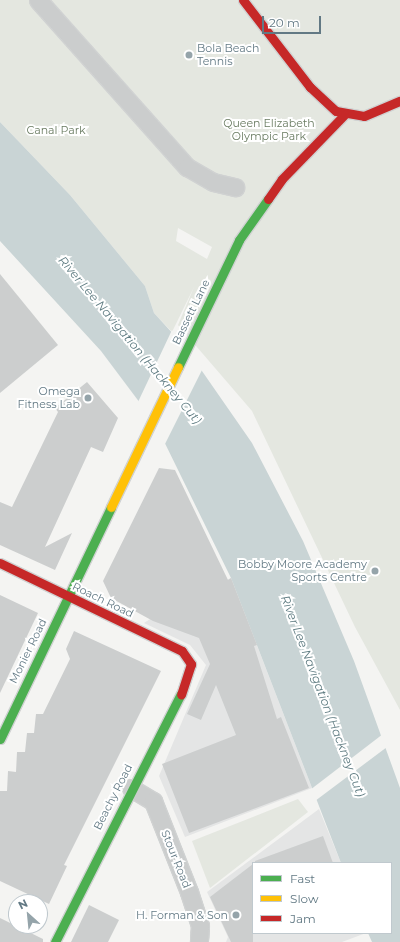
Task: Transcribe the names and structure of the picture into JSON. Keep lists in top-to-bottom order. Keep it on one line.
{"streets":{"street":["Bassett Lane","Roach Road","Monier Road","Beachy Road","Stour Road"]},"crossings":[["Bassett Lane","Roach Road"],["Bassett Lane","Monier Road"],["Roach Road","Monier Road"],["Roach Road","Beachy Road"],["Beachy Road","Stour Road"]],"water":["River Lee Navigation (Hackney Cut)"],"parks":["Queen Elizabeth Olympic Park","Canal Park"],"places":["Bola Beach Tennis","Omega Fitness Lab","Bobby Moore Academy Sports Centre","H. Forman & Son"],"legend":["Fast","Slow","Jam"],"scale_bar":"20 m","north":"top left"}
